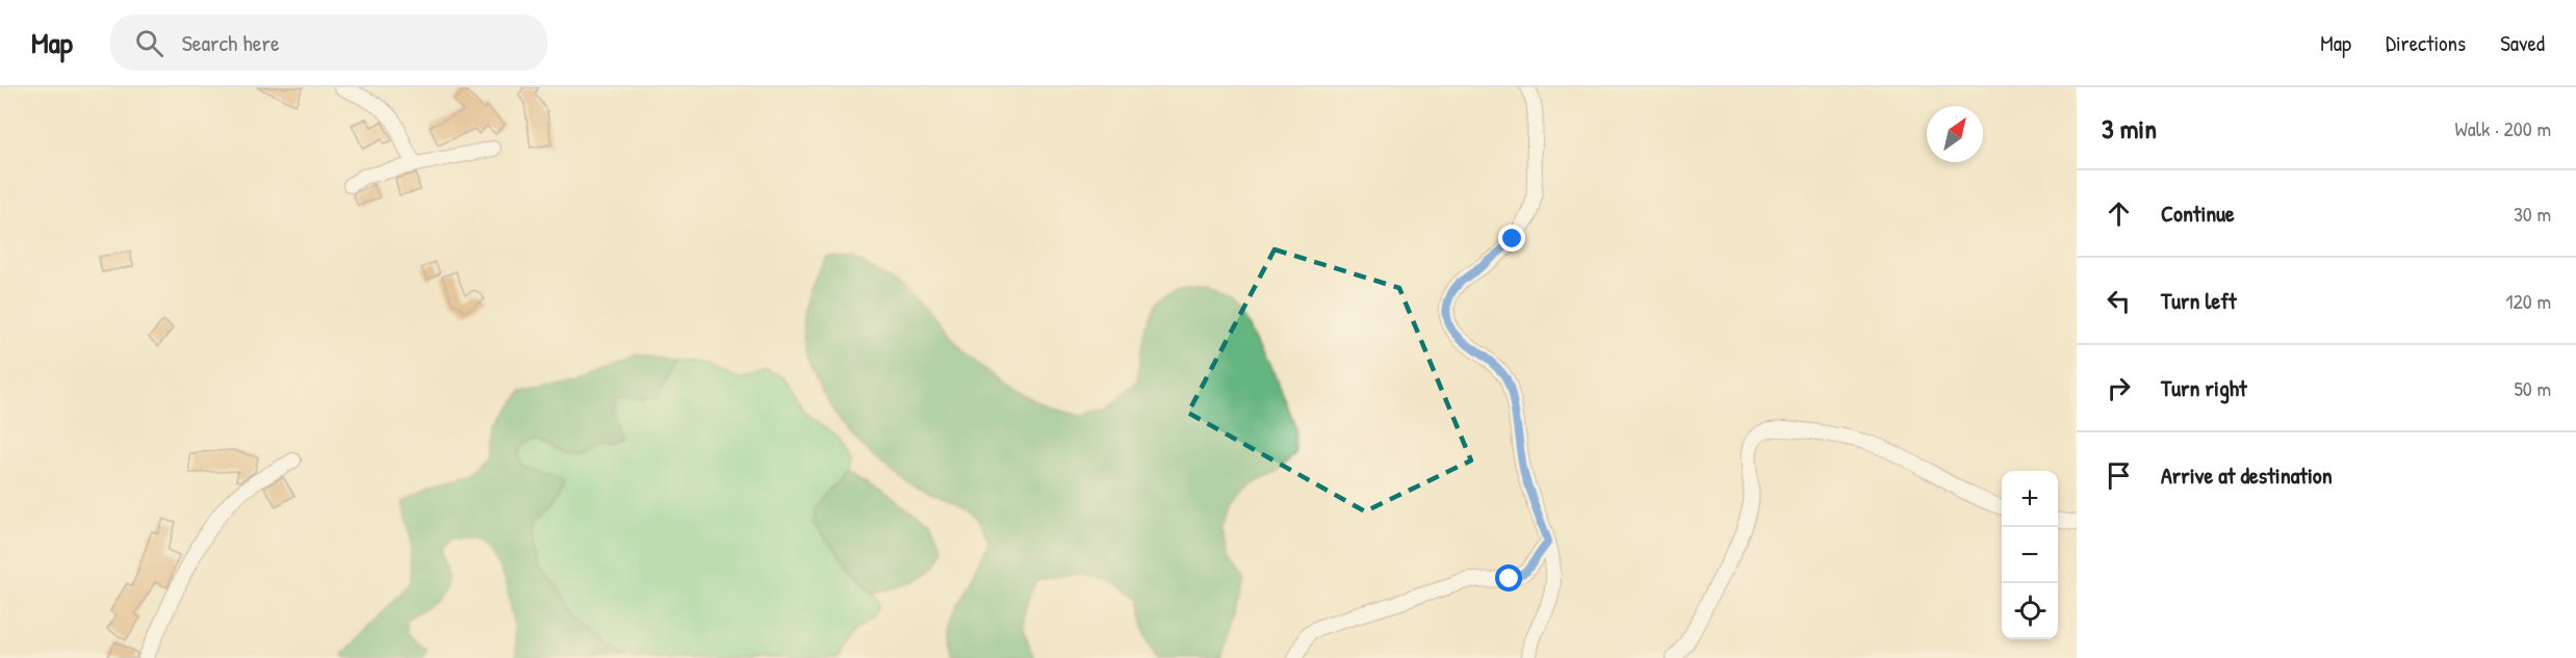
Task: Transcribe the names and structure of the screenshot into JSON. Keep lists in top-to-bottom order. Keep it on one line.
{"north":"top right","page":{"header":"Map","search":"Search here","nav":["Map","Directions","Saved"],"heading":["3 min","Walk · 200 m"],"list":[["Continue","30 m"],["Turn left","120 m"],["Turn right","50 m"],"Arrive at destination"],"map_buttons":["+","−"]}}
